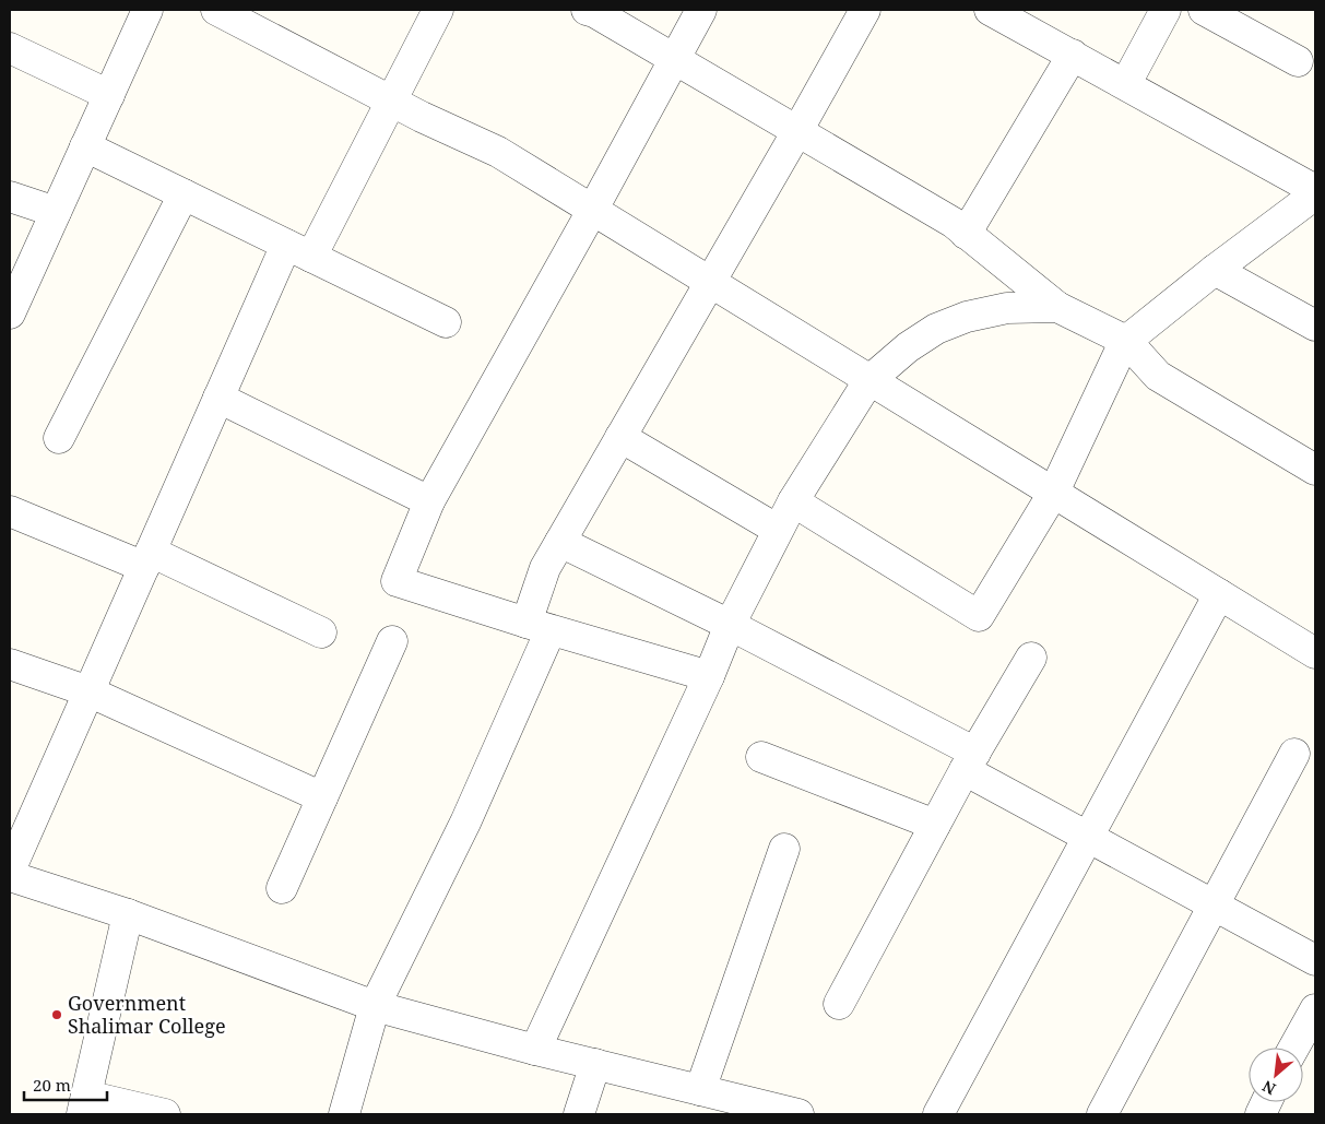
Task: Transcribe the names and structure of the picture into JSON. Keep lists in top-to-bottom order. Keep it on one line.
{"places":["Government Shalimar College"],"scale_bar":"20 m","north":"bottom left"}
